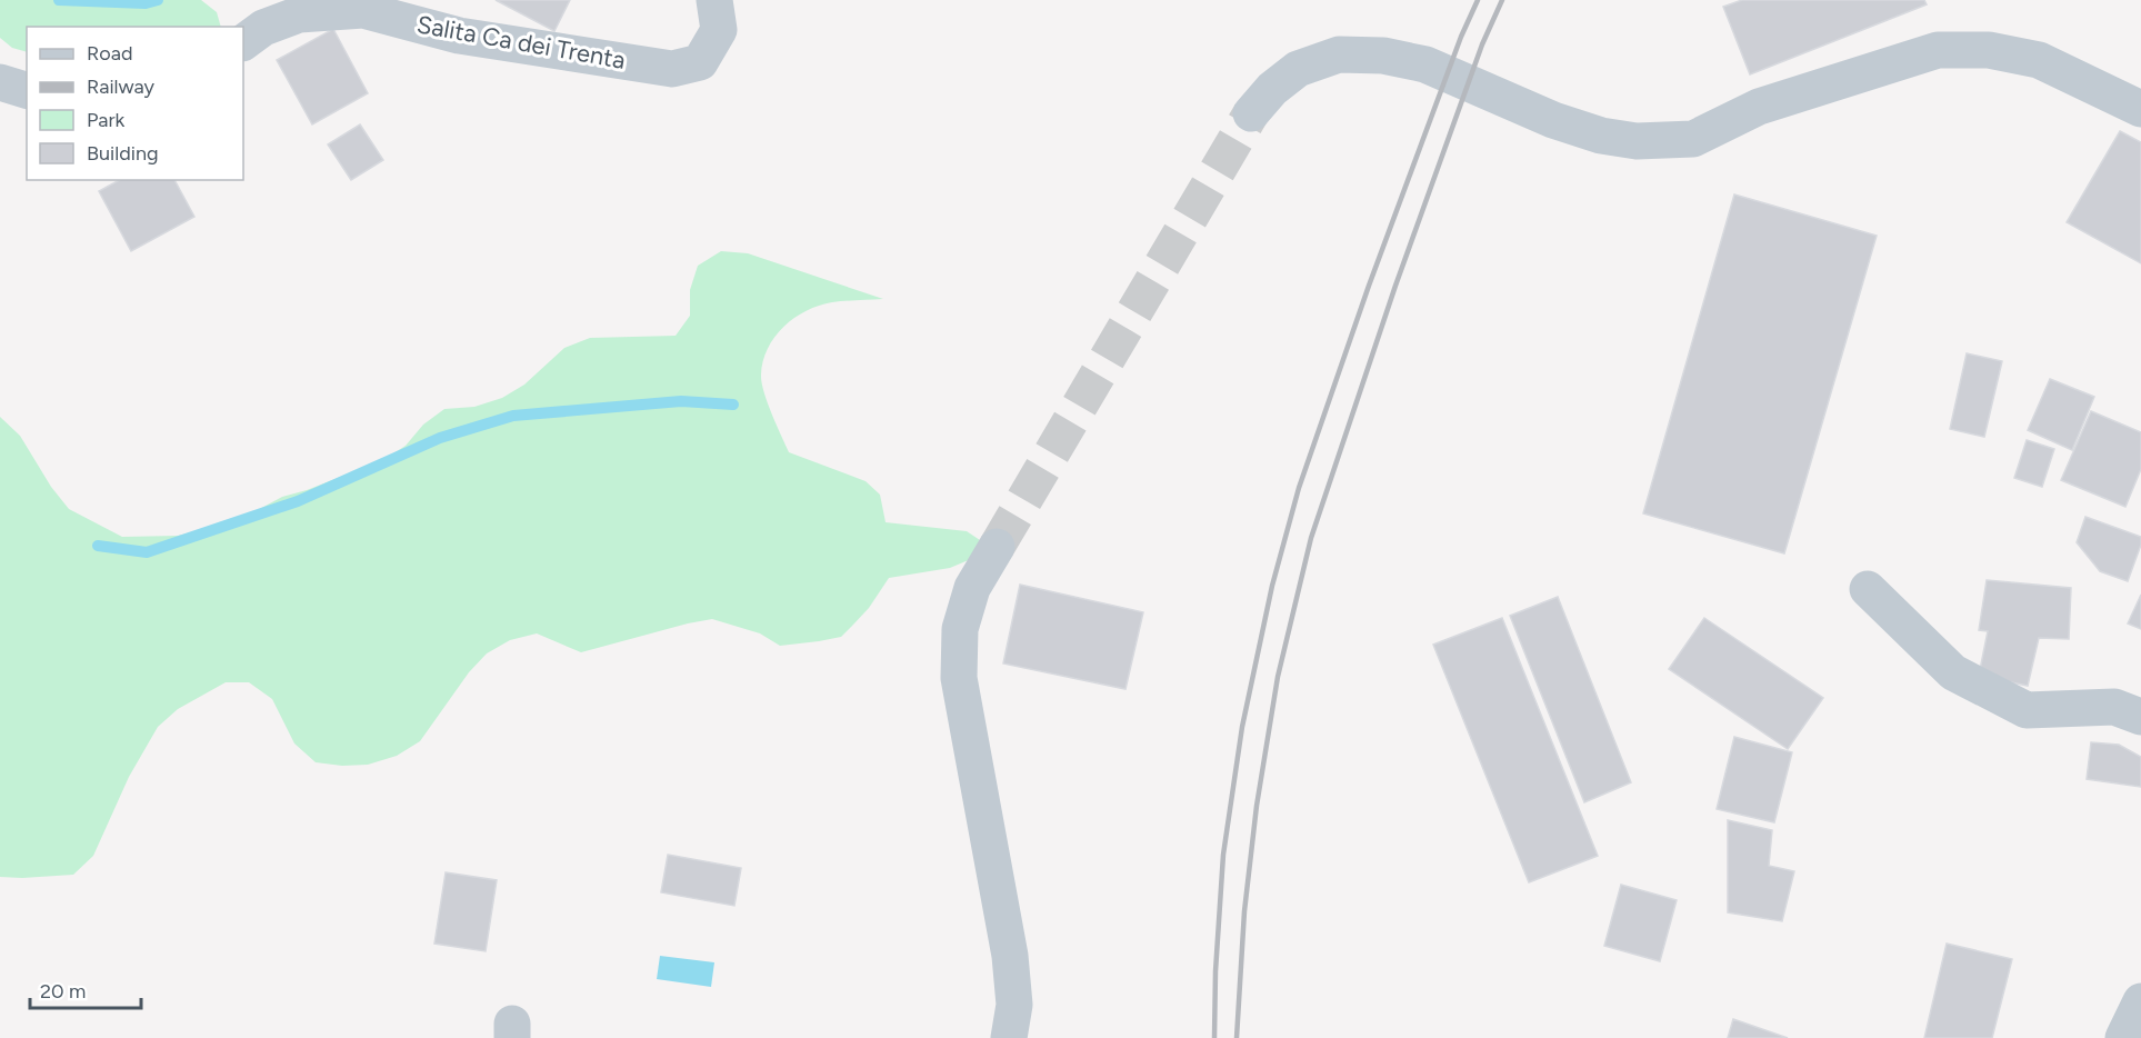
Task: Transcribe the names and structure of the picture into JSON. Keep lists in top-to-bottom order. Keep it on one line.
{"streets":{"street":["Salita Ca dei Trenta"]},"legend":["Road","Railway","Park","Building"],"scale_bar":"20 m"}
